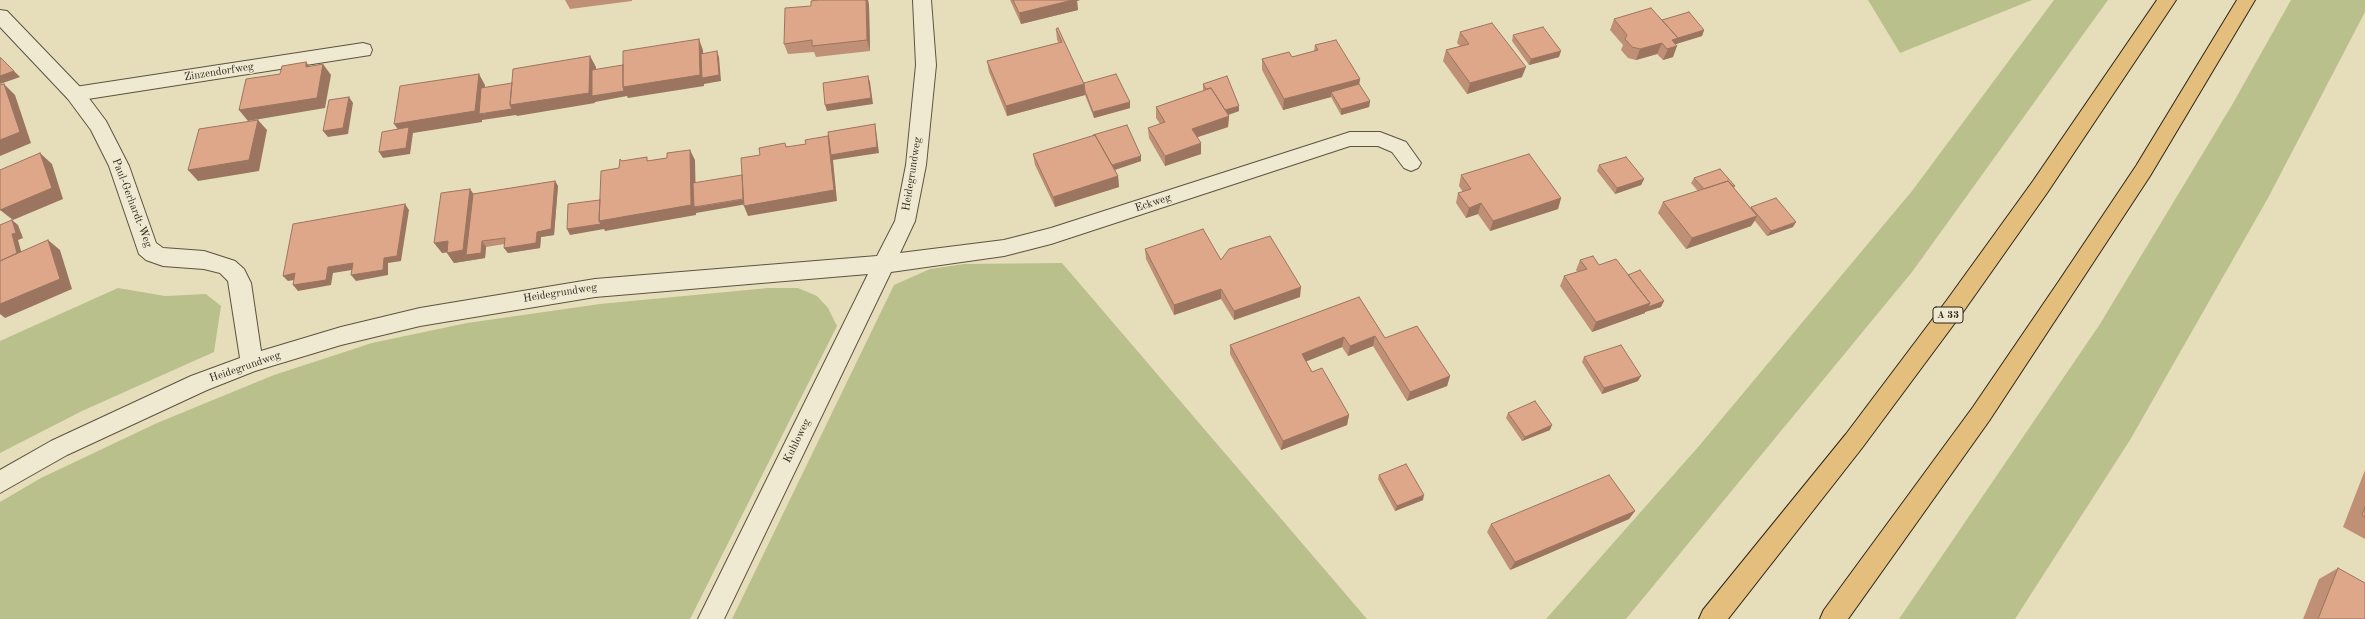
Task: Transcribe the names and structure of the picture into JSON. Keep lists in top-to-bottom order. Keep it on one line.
{"streets":{"highway":["A 33"],"street":["Zinzendorfweg","Heidegrundweg","Paul-Gerhardt-Weg","Eckweg","Kuhloweg"]},"crossings":[["Zinzendorfweg","Paul-Gerhardt-Weg"],["Heidegrundweg","Paul-Gerhardt-Weg"],["Heidegrundweg","Eckweg"],["Heidegrundweg","Kuhloweg"],["Eckweg","Kuhloweg"]]}
